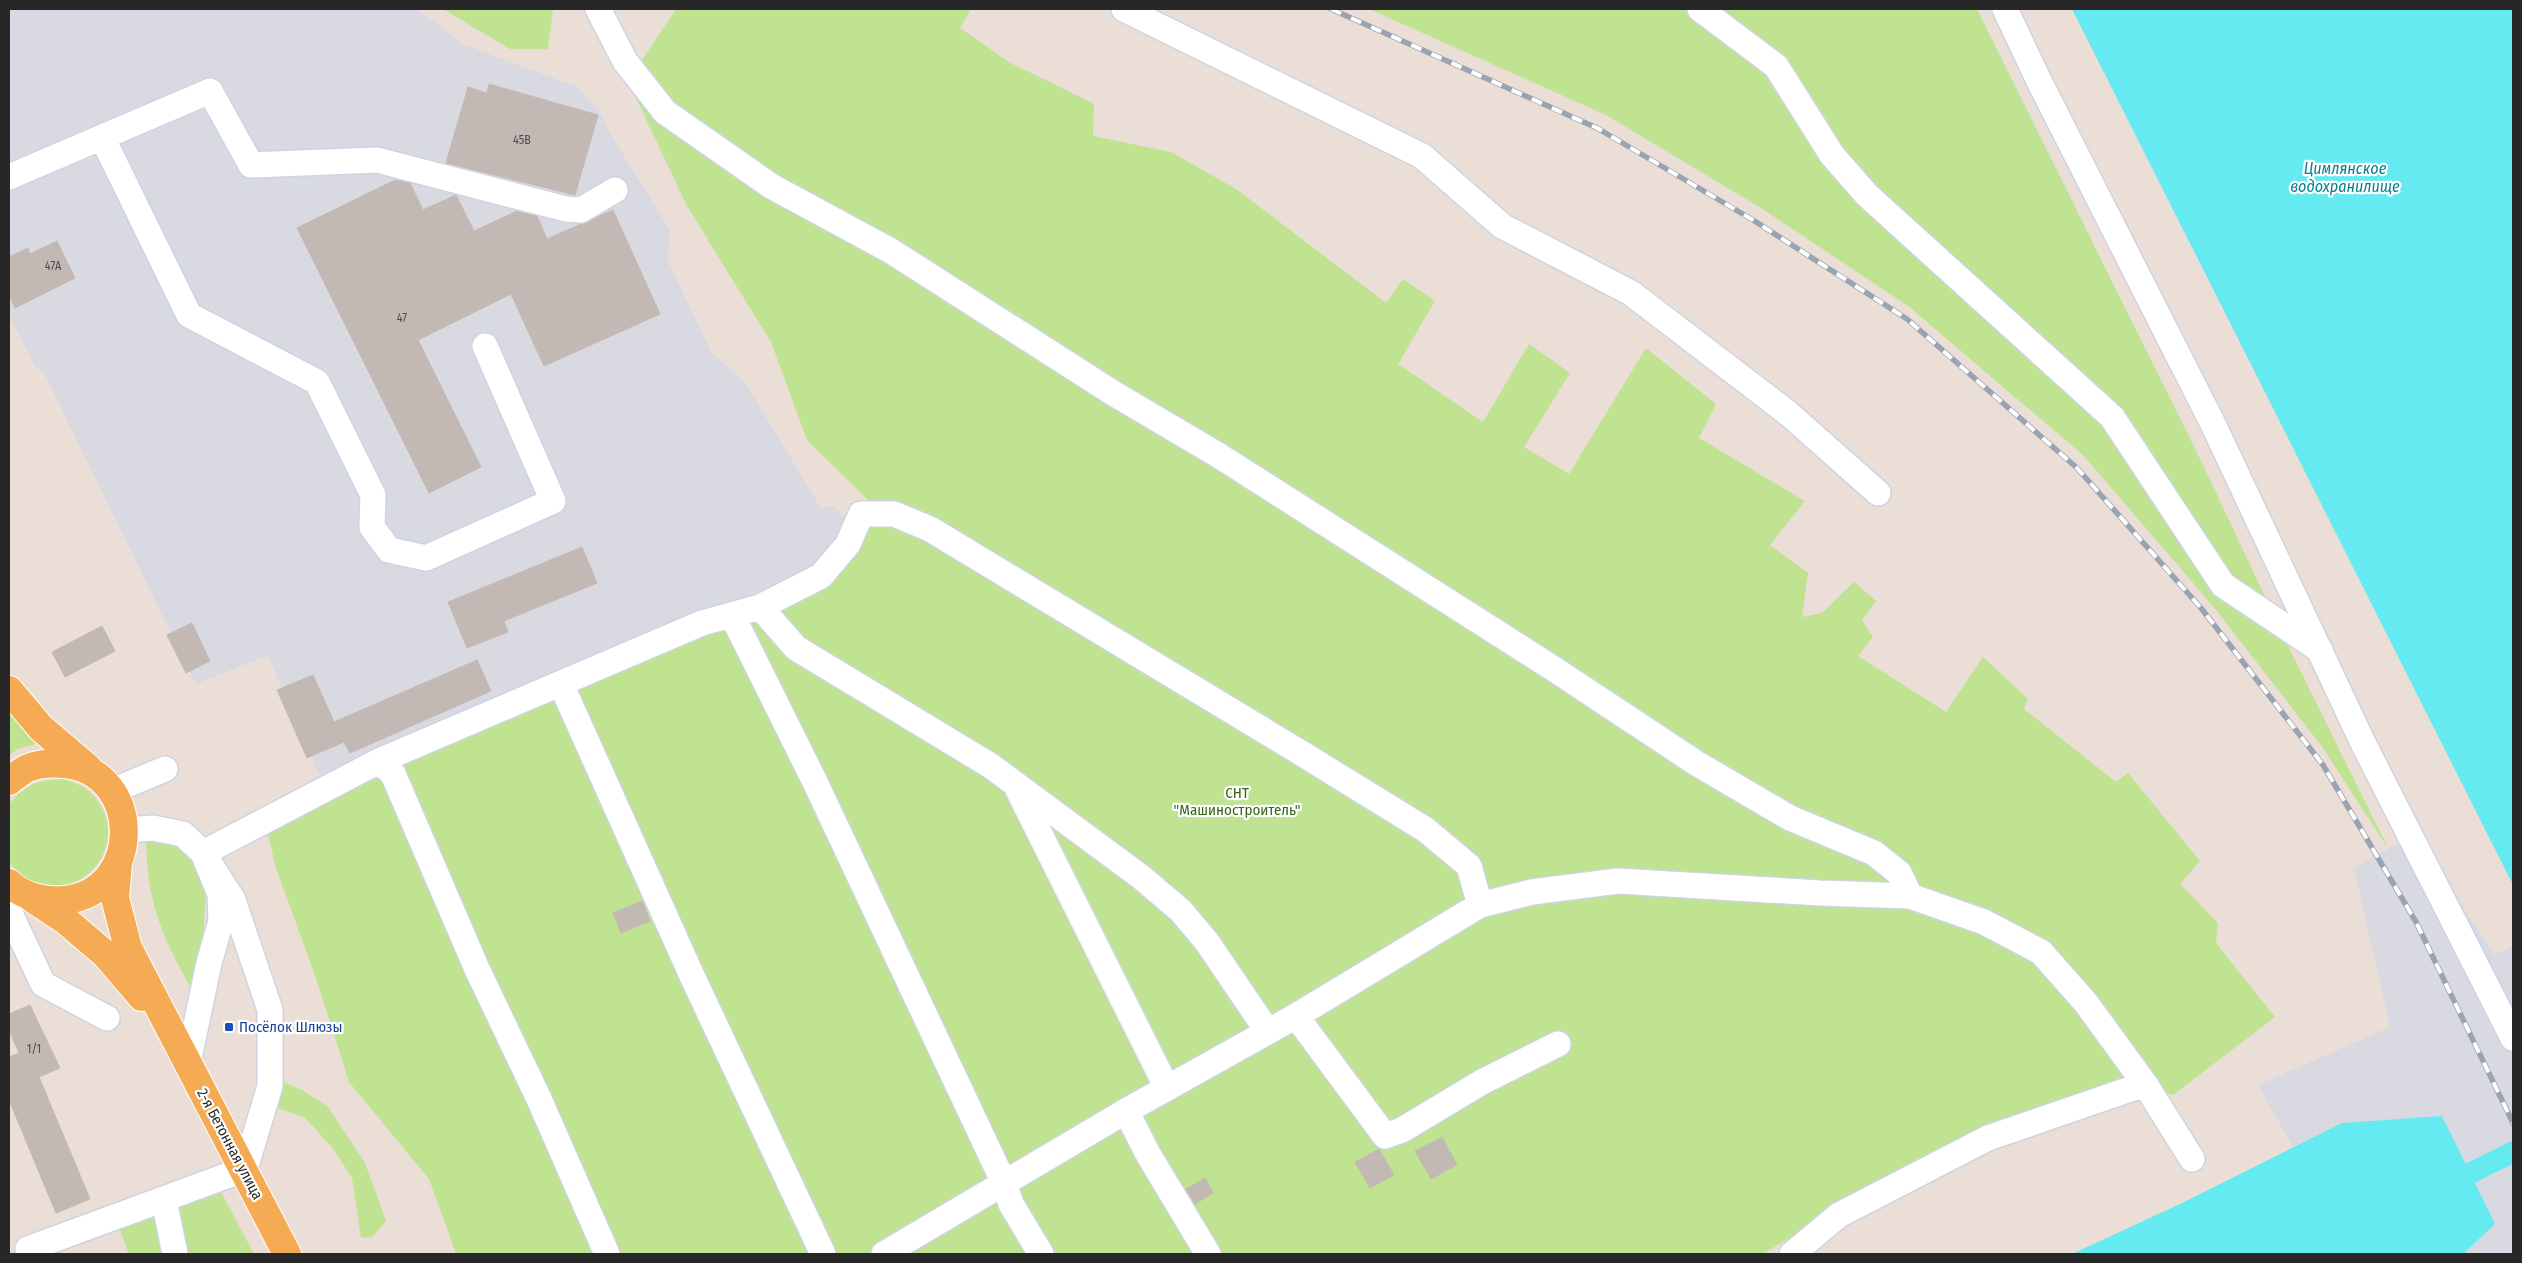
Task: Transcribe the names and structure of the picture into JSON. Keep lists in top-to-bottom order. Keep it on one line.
{"streets":{"main road":["2-я Бетонная улица"]},"water":["Цимлянское водохранилище"],"parks":["СНТ \"Машиностроитель\""],"places":{"transit":["Посёлок Шлюзы"]},"house_numbers":["45В","47А","47","1/1"]}
